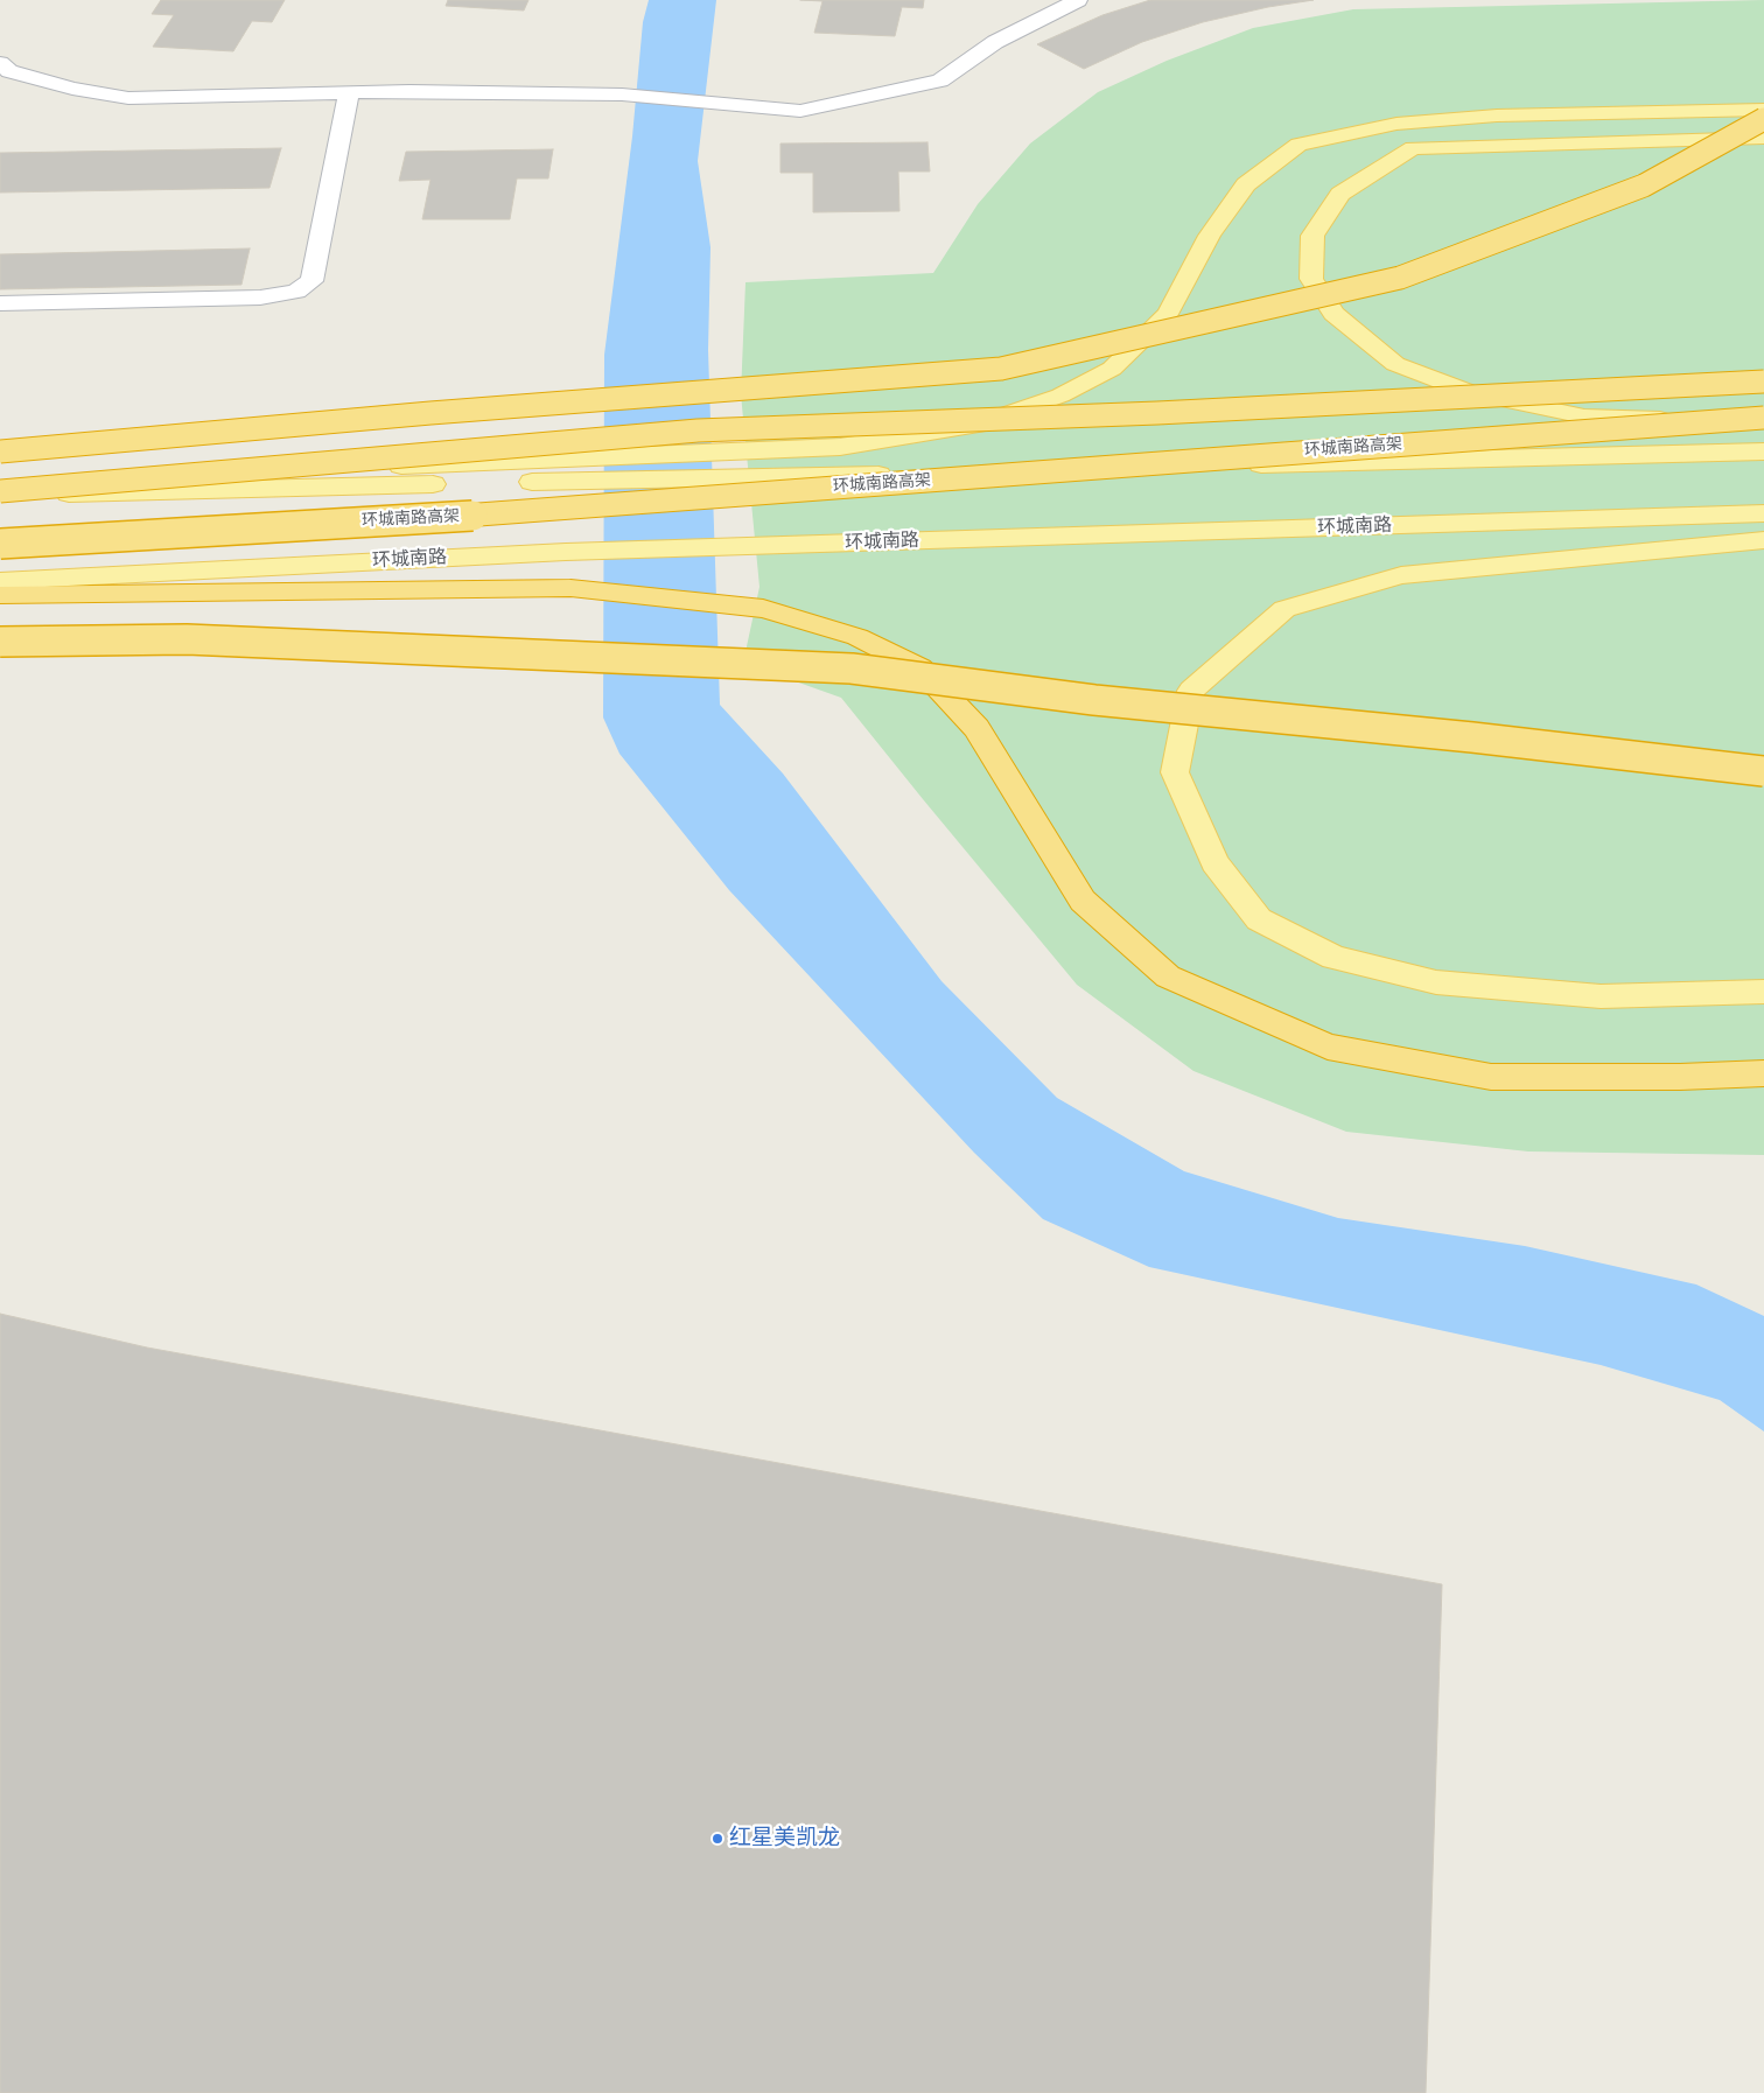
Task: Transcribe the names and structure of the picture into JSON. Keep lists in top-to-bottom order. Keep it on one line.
{"streets":{"highway":["环城南路高架"],"main road":["环城南路"]},"places":["红星美凯龙"]}
